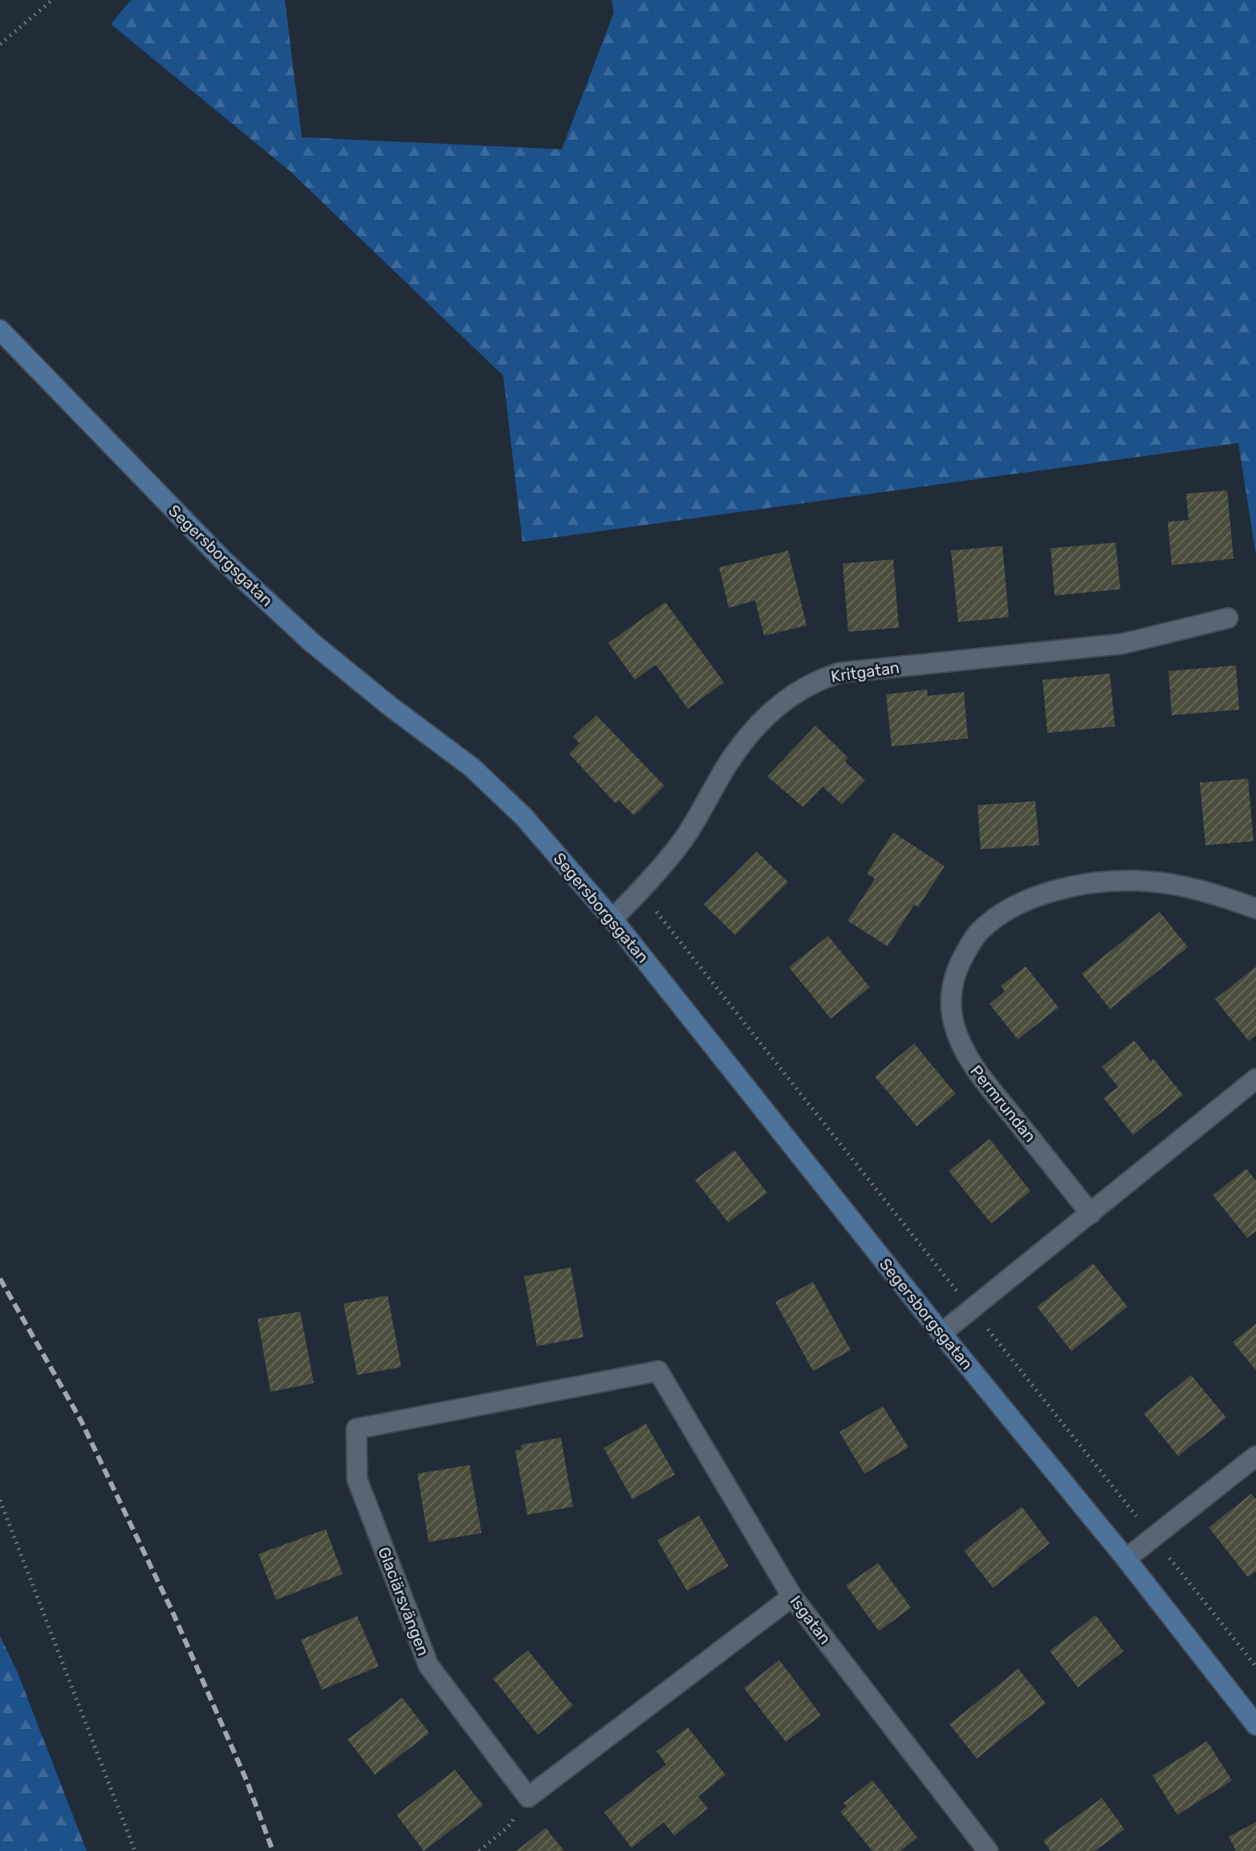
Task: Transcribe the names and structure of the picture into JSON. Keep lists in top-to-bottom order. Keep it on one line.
{"streets":{"street":["Segersborgsgatan","Kritgatan","Permrundan","Glaciärsvängen","Isgatan"]},"crossings":[["Segersborgsgatan","Kritgatan"],["Glaciärsvängen","Isgatan"]]}
